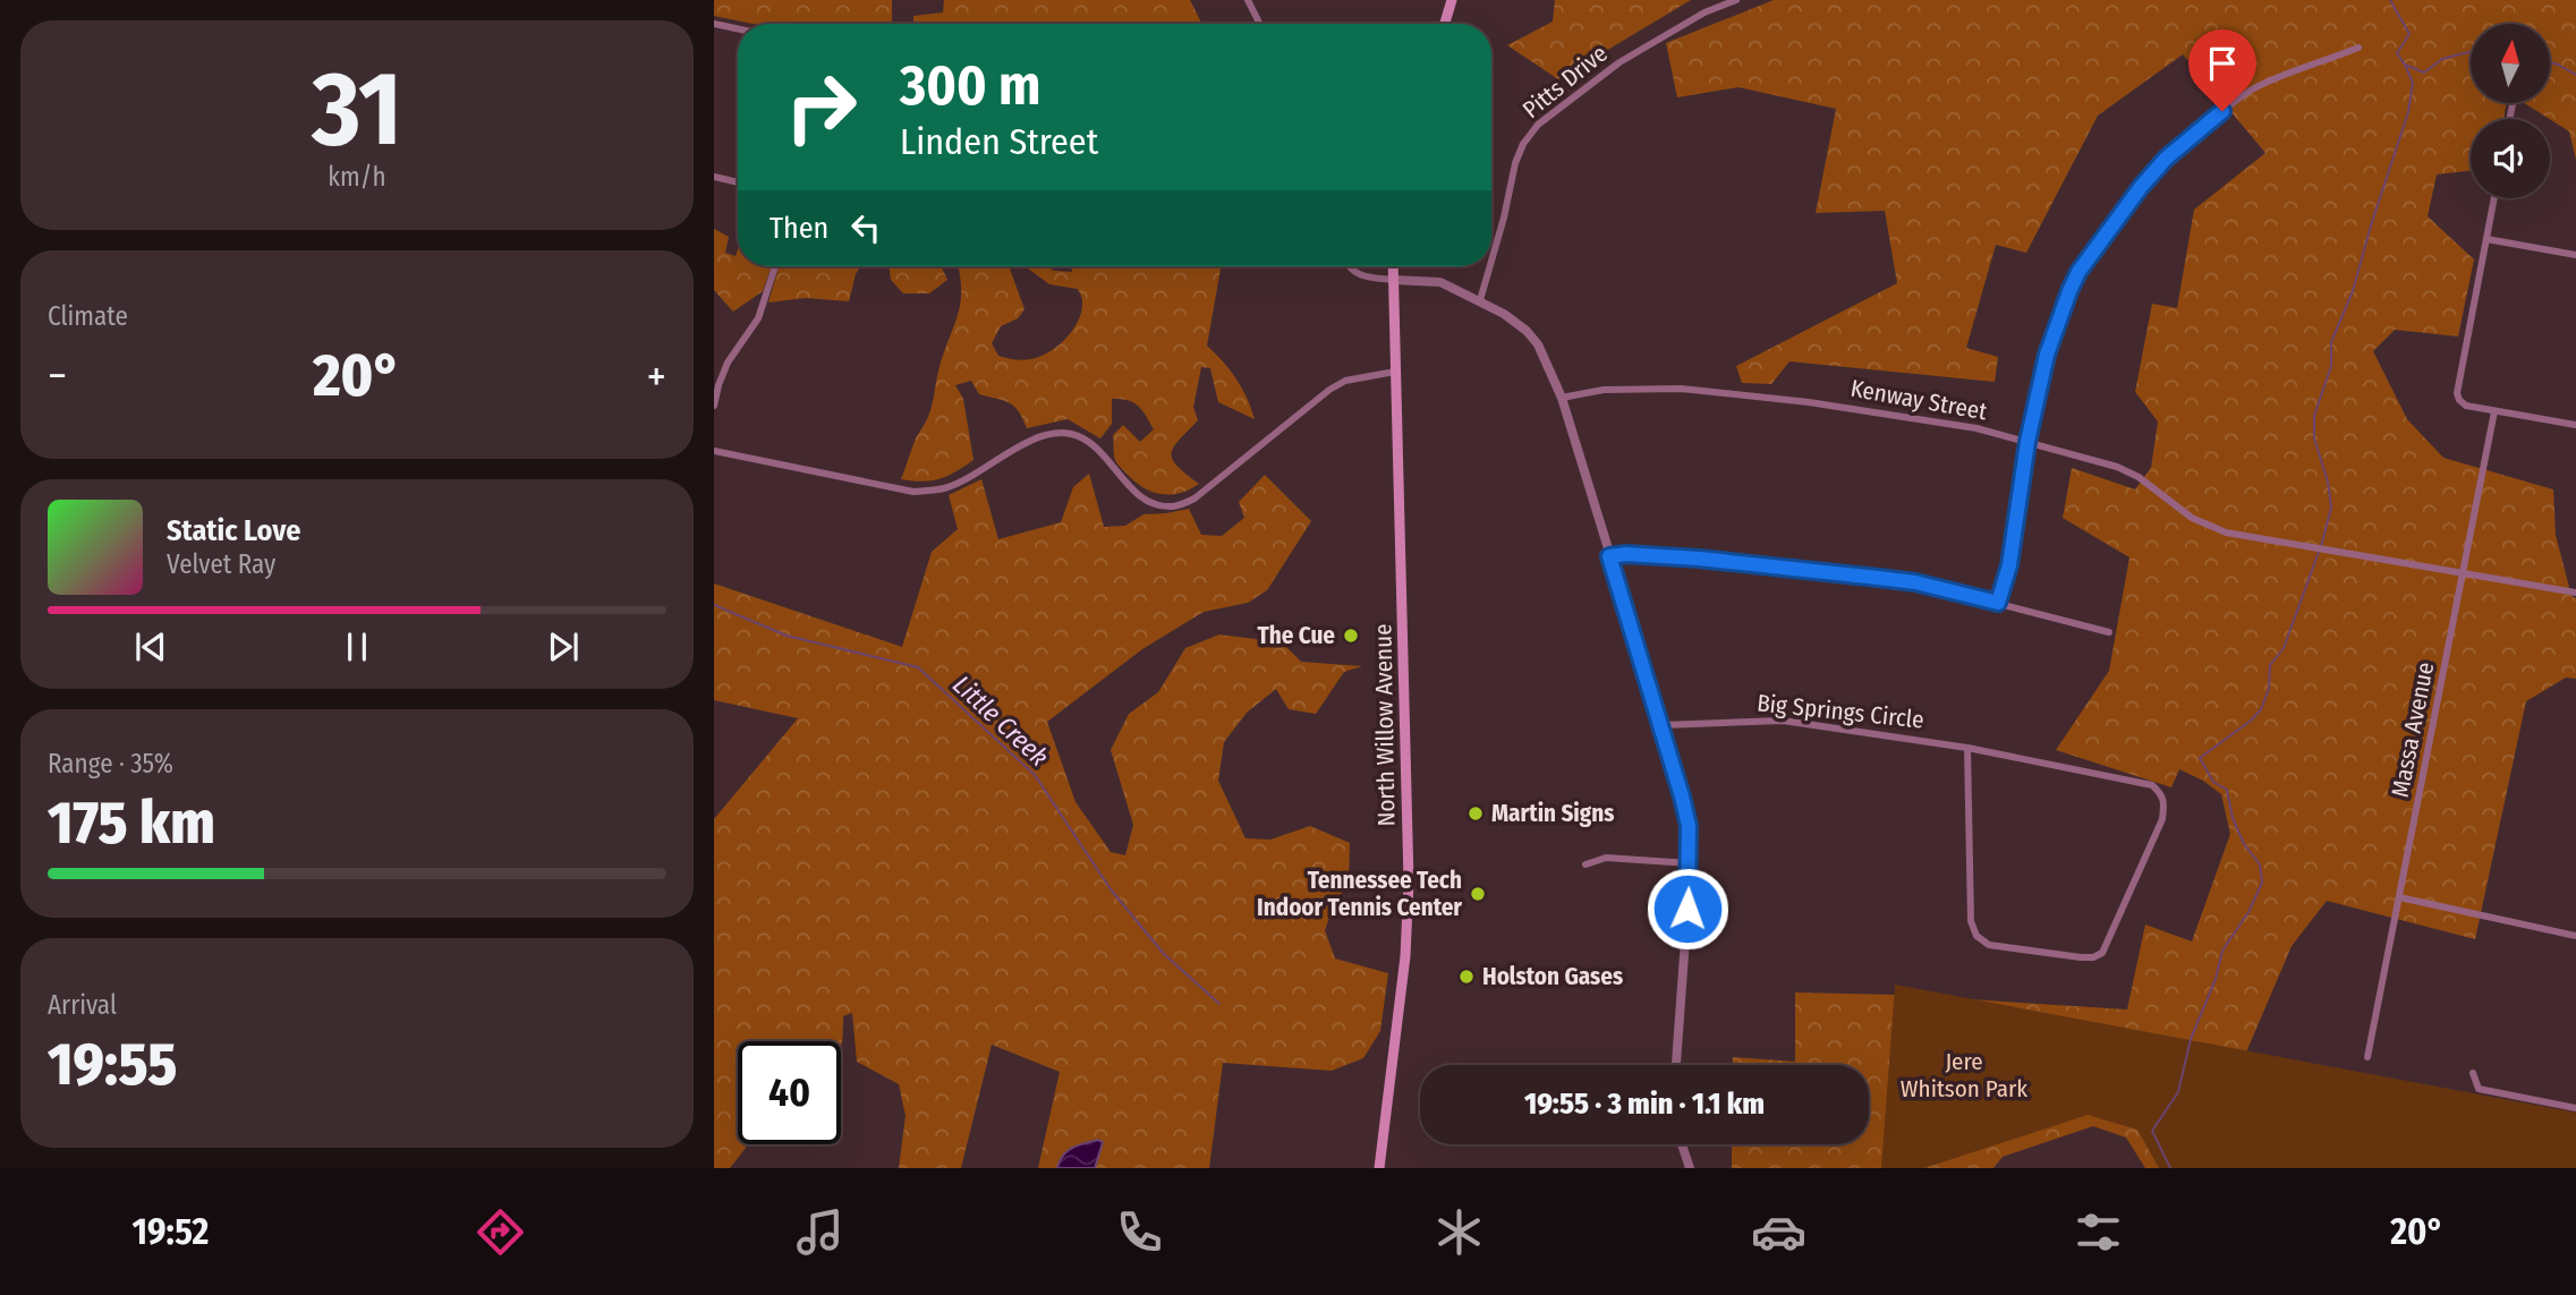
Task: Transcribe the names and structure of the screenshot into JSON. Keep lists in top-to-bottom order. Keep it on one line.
{"streets":{"main road":["North Willow Avenue"],"street":["Pitts Drive","Kenway Street","Big Springs Circle","Massa Avenue"]},"crossings":[["Kenway Street","Massa Avenue"]],"water":["Little Creek"],"parks":["Jere Whitson Park"],"places":["The Cue","Martin Signs","Tennessee Tech Indoor Tennis Center","Holston Gases"],"north":"top","page":{"tile":[["31","km/h"],"Climate",["Range · 35%","175 km"],["Arrival","19:55"]],"turn":["300 m","Linden Street"],"then":"Then","heat":["−","20°","+"],"song":["Static Love","Velvet Ray"],"limit":"40","trip":"19:55 · 3 min · 1.1 km","tabs":["19:52","20°"]}}
